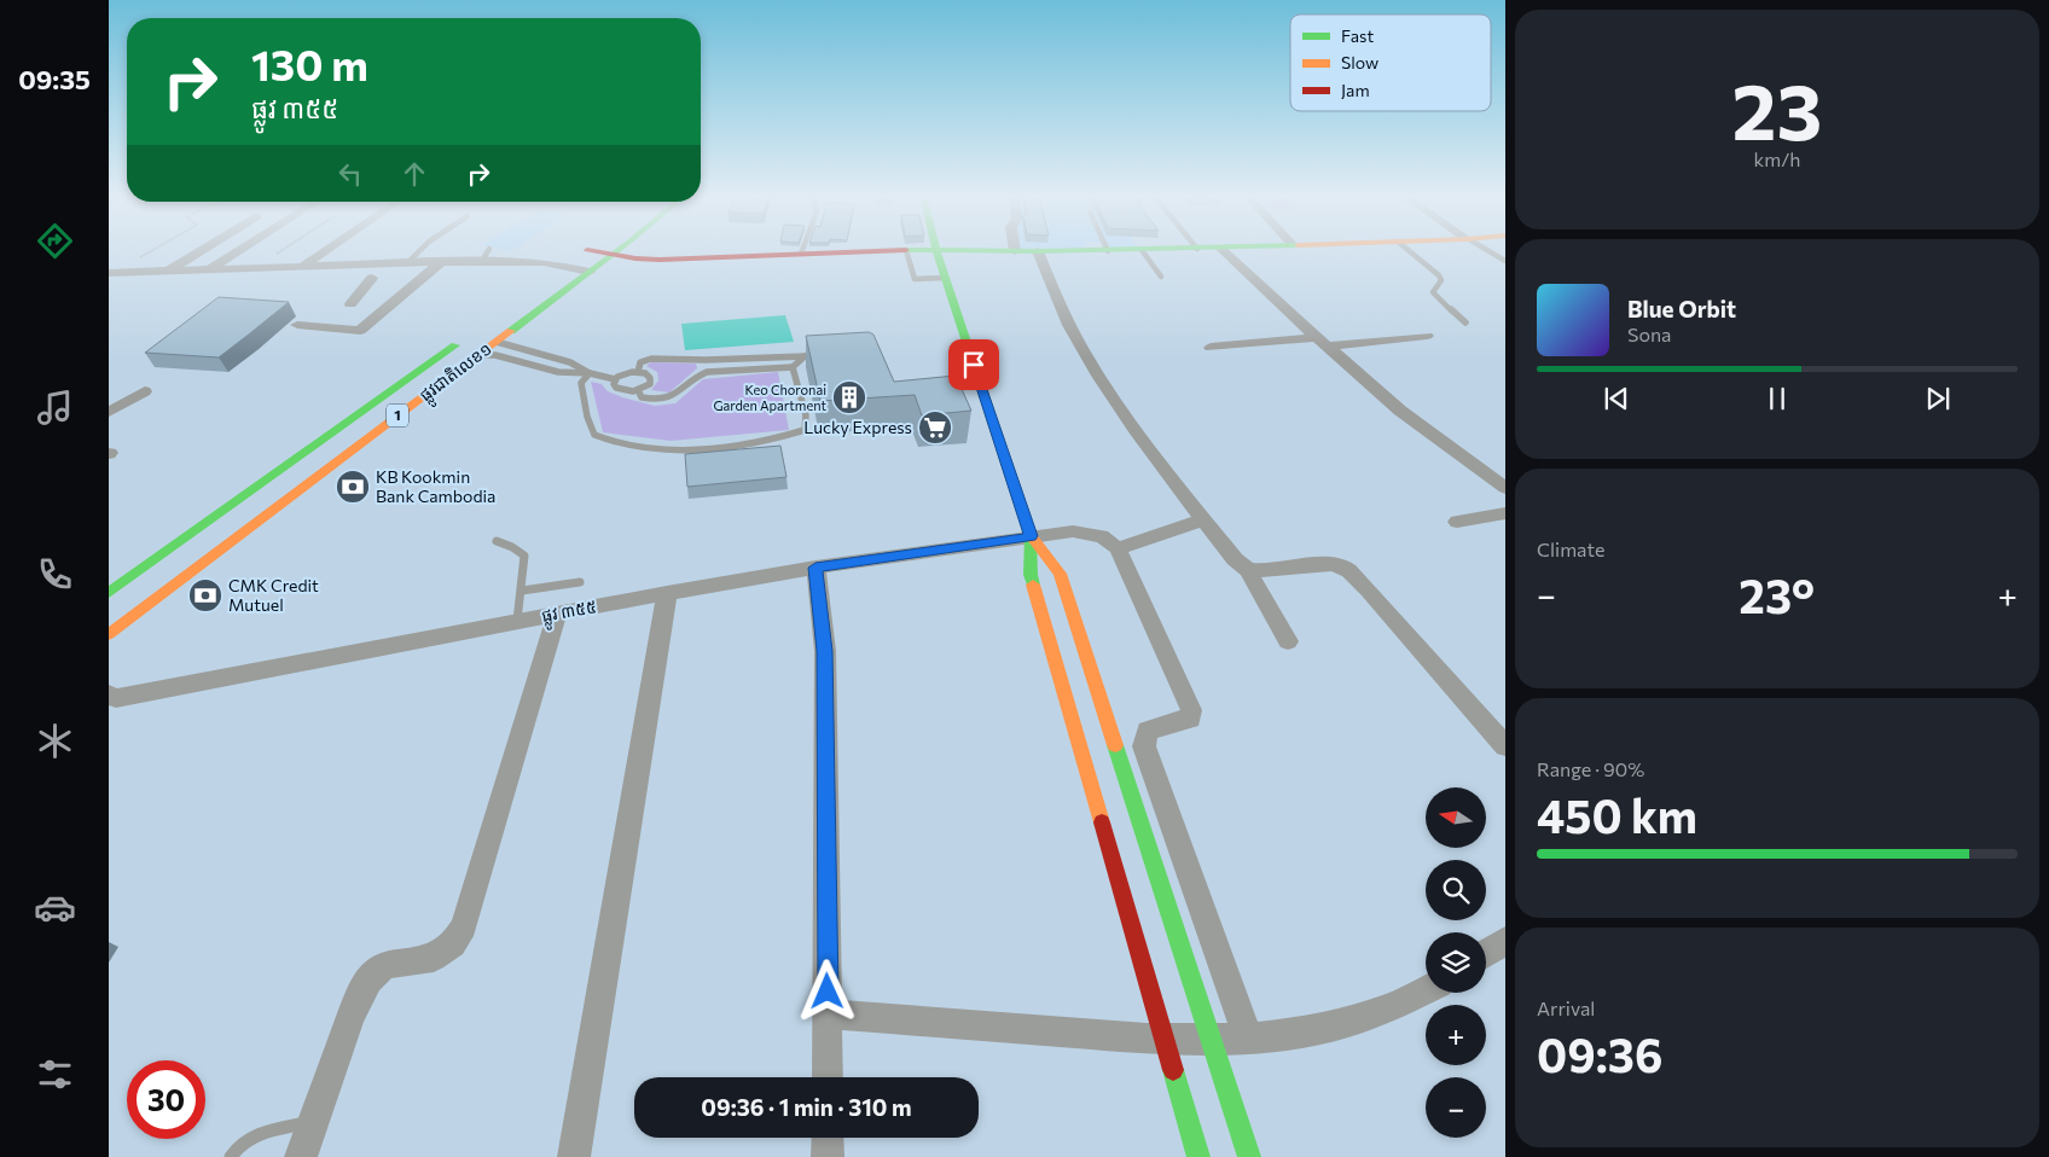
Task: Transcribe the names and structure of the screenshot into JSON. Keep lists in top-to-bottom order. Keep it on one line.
{"streets":{"main road":["ផ្លូវជាតិលេខ១","1"],"street":["ផ្លូវ ៣៥៥"]},"places":{"building":["Keo Choronai Garden Apartment"],"supermarket":["Lucky Express"],"bank":["KB Kookmin Bank Cambodia","CMK Credit Mutuel"]},"legend":["Fast","Slow","Jam"],"north":"left","page":{"tabs":"09:35","tile":[["23","km/h"],"Climate",["Range · 90%","450 km"],["Arrival","09:36"]],"turn":["130 m","ផ្លូវ ៣៥៥"],"song":["Blue Orbit","Sona"],"heat":["−","23°","+"],"map_buttons":["+","−"],"limit":"30","trip":"09:36 · 1 min · 310 m"}}
